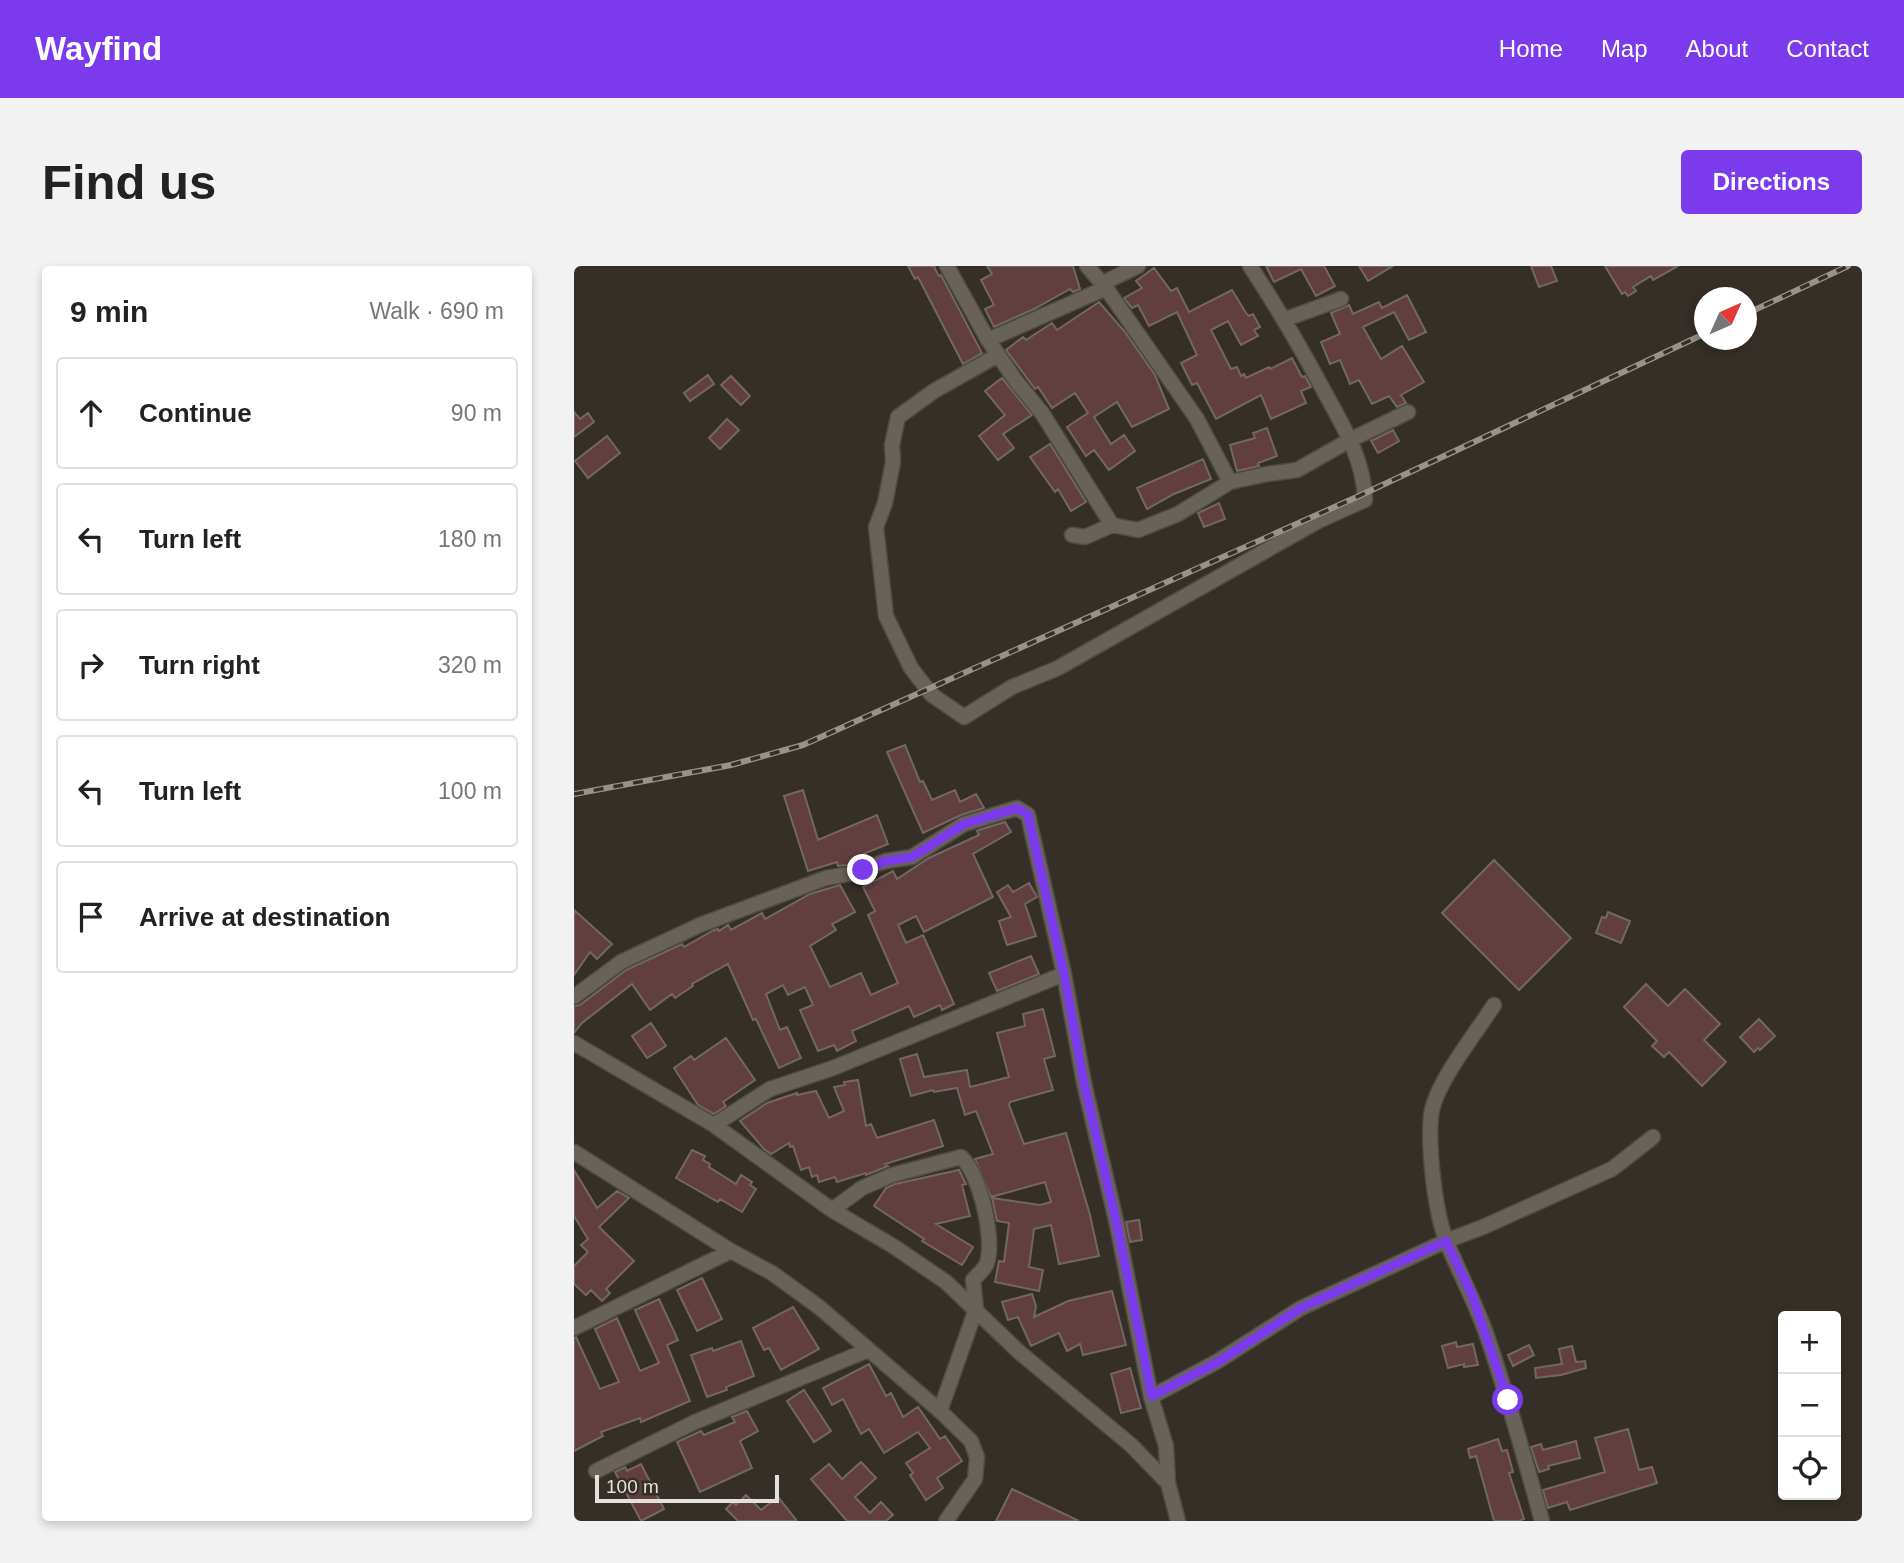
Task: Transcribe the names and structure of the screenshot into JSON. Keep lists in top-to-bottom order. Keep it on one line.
{"scale_bar":"100 m","north":"top right","page":{"header":"Wayfind","nav":["Home","Map","About","Contact"],"buttons":"Directions","title":"Find us","heading":["9 min","Walk · 690 m"],"list":[["Continue","90 m"],["Turn left","180 m"],["Turn right","320 m"],["Turn left","100 m"],"Arrive at destination"],"map_buttons":["+","−"],"scale":"100 m"}}
